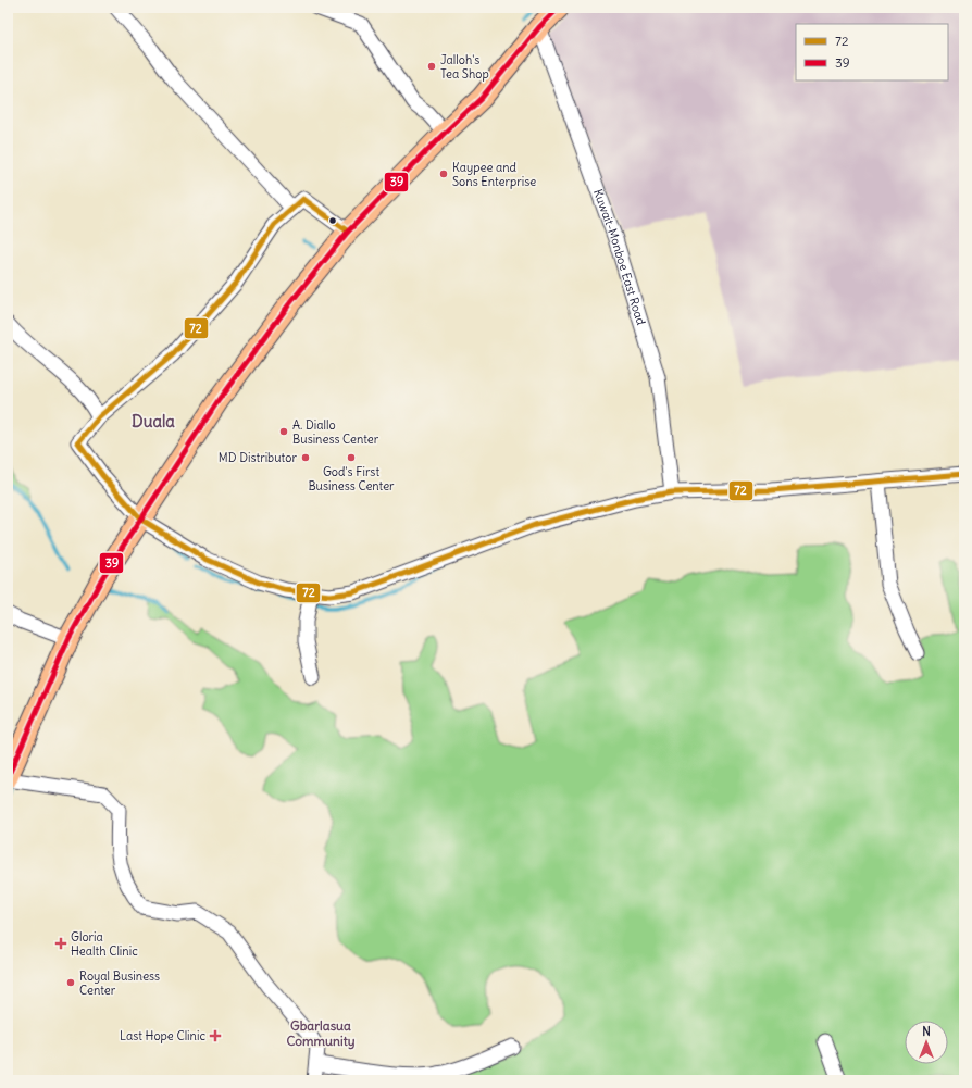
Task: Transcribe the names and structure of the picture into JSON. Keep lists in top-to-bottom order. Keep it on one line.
{"streets":{"street":["Kuwait-Monboe East Road"]},"districts":["Duala","Gbarlasua Community"],"places":{"other":["Jalloh's Tea Shop","Kaypee and Sons Enterprise","A. Diallo Business Center","MD Distributor","God's First Business Center","Royal Business Center"],"health":["Gloria Health Clinic","Last Hope Clinic"]},"lines":["transit line 39","transit line 72"],"legend":["72","39"],"north":"top"}
